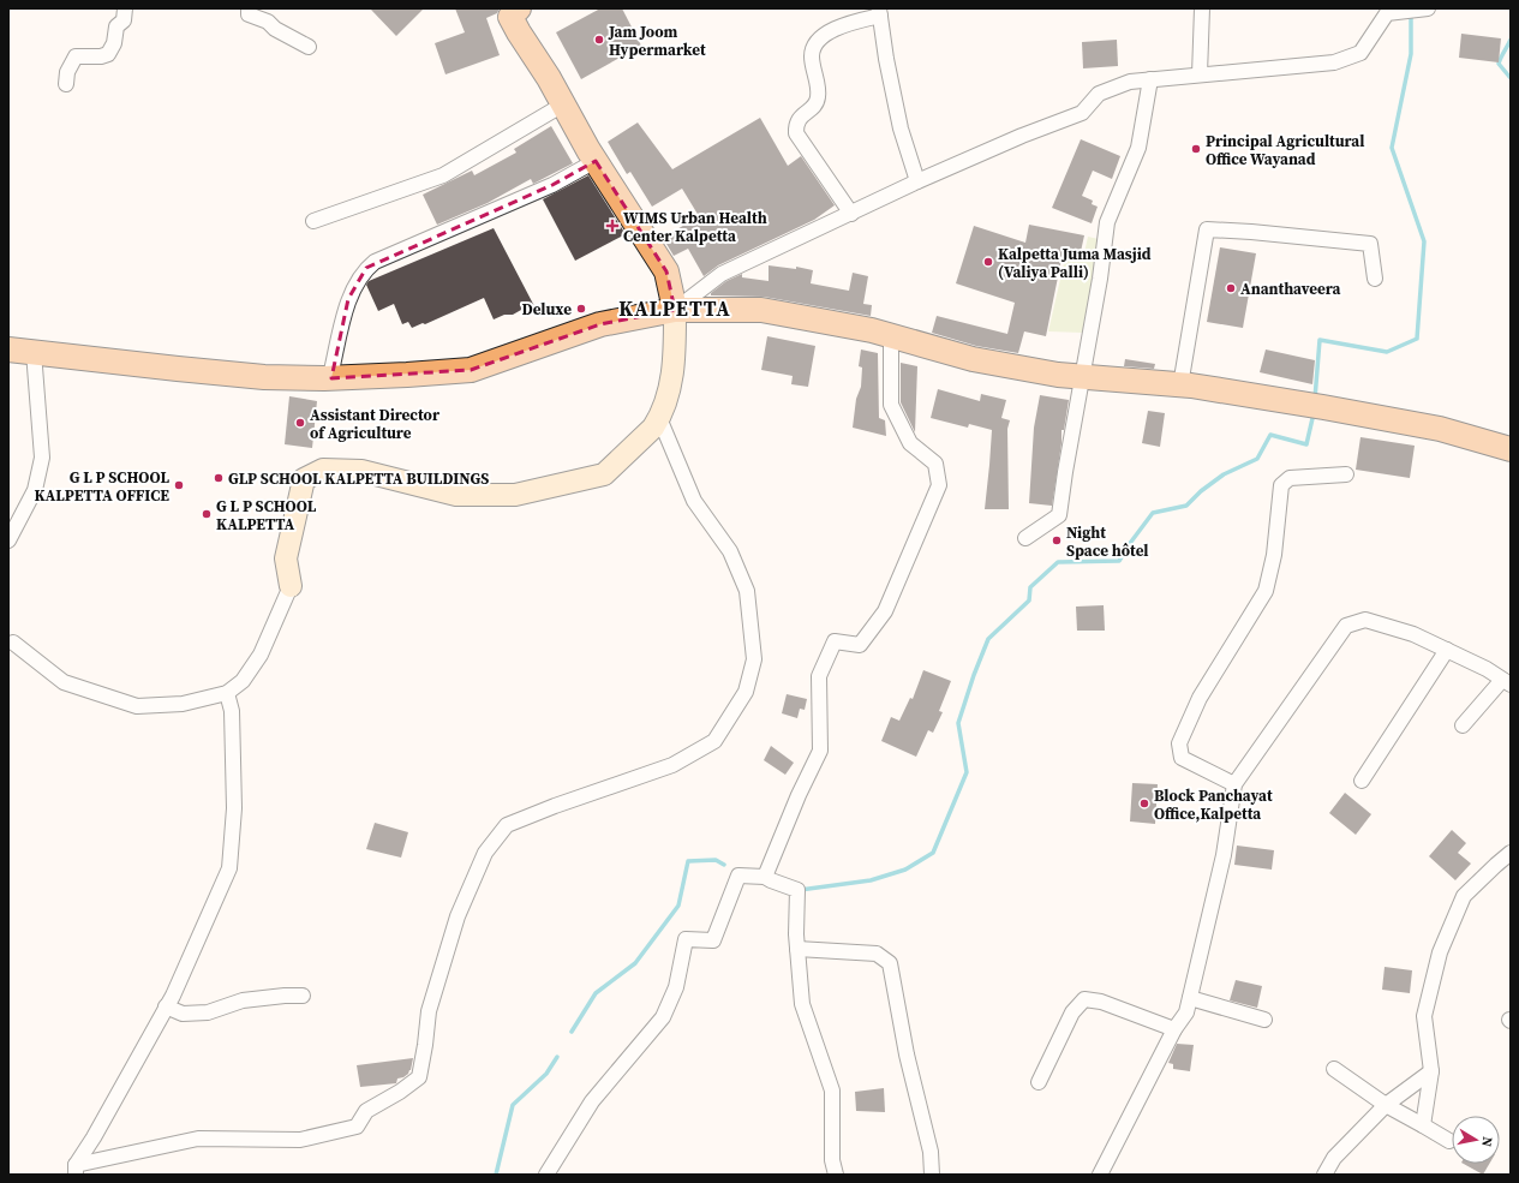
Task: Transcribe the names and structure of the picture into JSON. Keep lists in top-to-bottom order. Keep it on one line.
{"districts":["KALPETTA"],"places":{"other":["Jam Joom Hypermarket","Principal Agricultural Office Wayanad","Kalpetta Juma Masjid (Valiya Palli)","Ananthaveera","Deluxe","Assistant Director of Agriculture","GLP SCHOOL KALPETTA BUILDINGS","G L P SCHOOL KALPETTA OFFICE","G L P SCHOOL KALPETTA","Night Space hôtel","Block Panchayat Office,Kalpetta"],"health":["WIMS Urban Health Center Kalpetta"]},"north":"right"}
